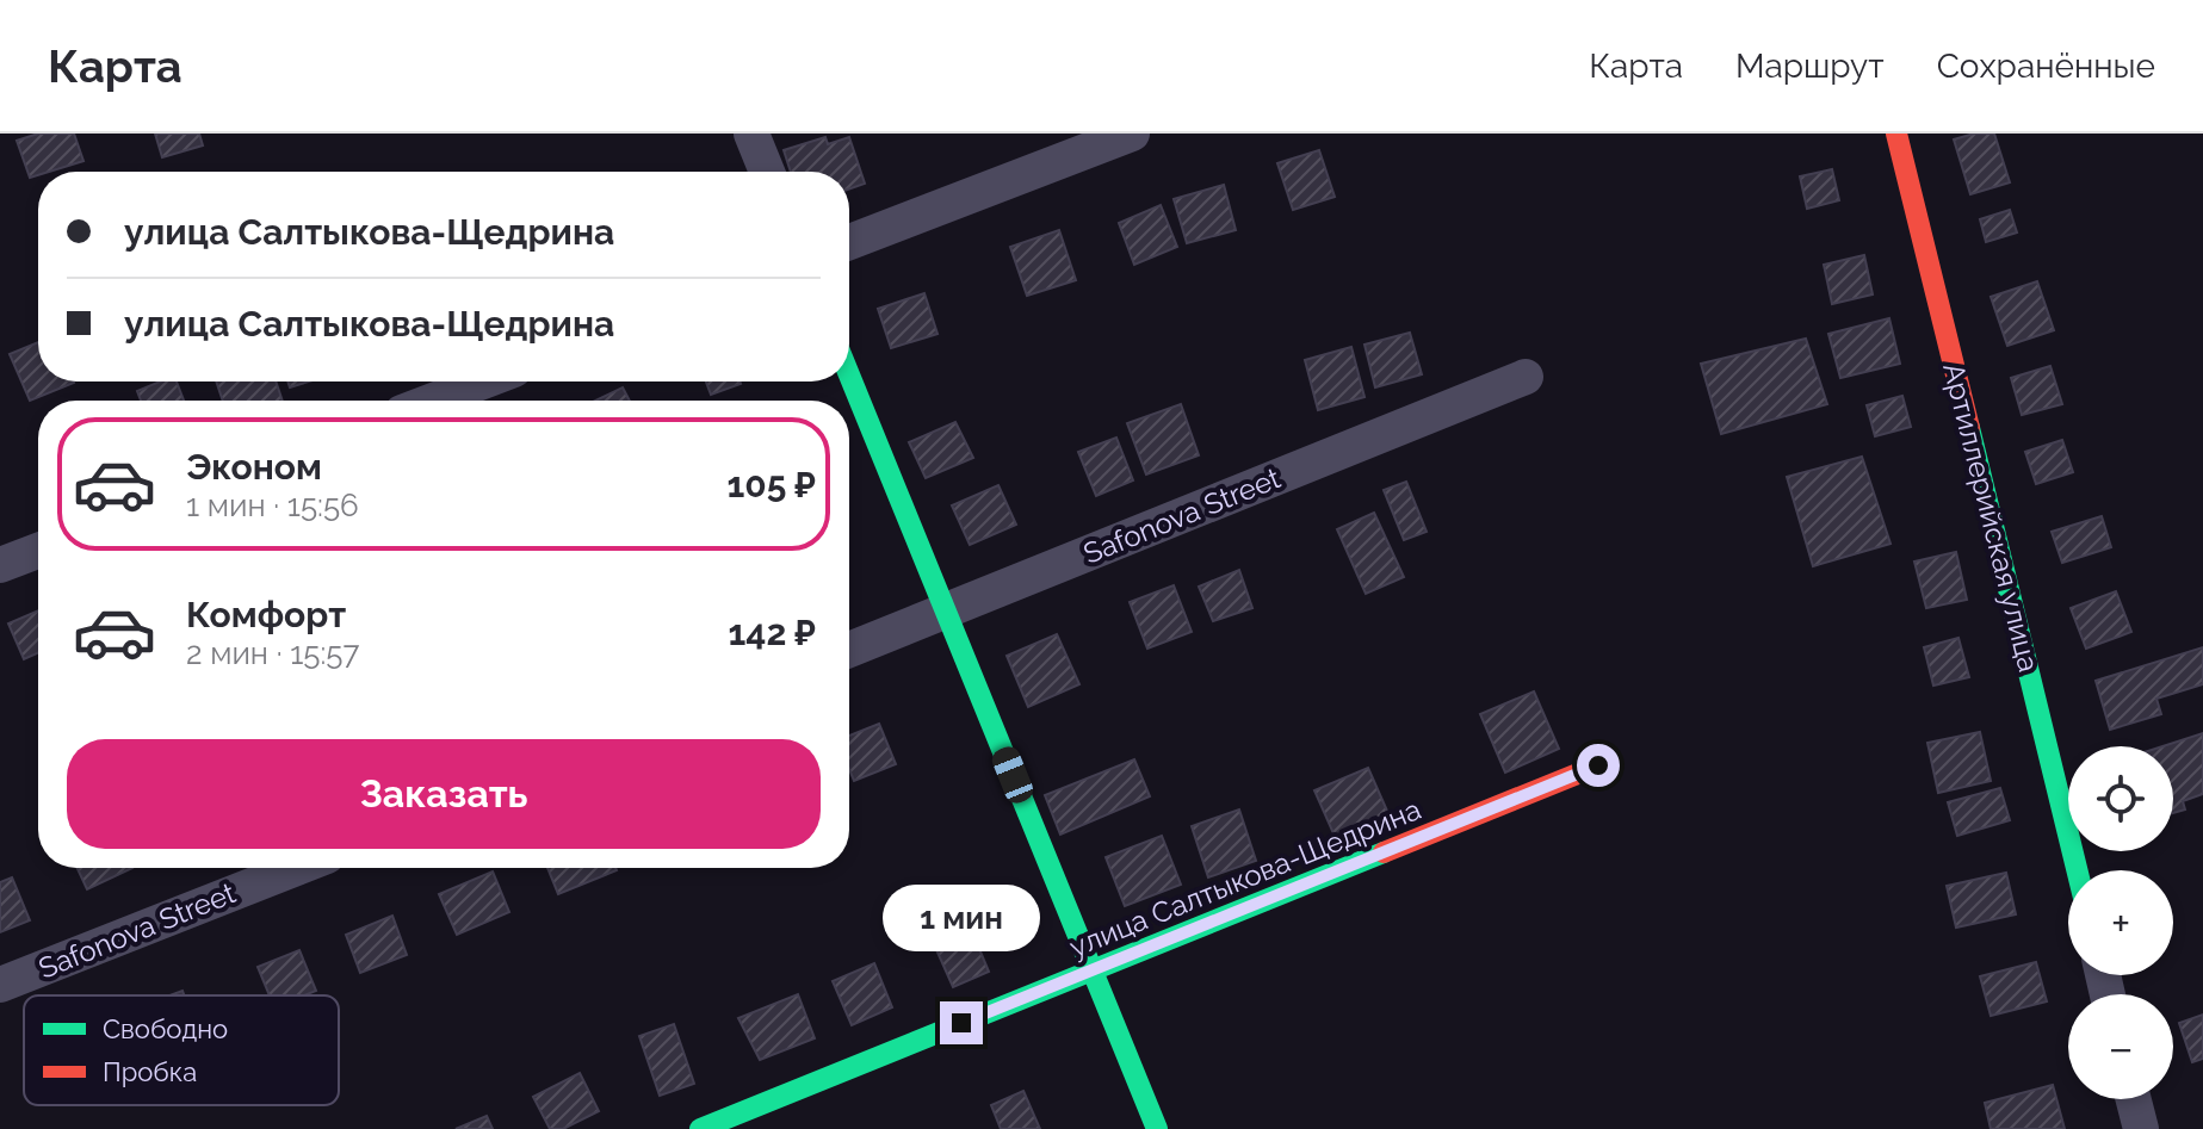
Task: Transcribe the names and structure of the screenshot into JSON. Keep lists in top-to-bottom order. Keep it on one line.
{"streets":{"street":["Safonova Street","Артиллерийская улица","улица Салтыкова-Щедрина"]},"legend":["Свободно","Пробка"],"page":{"header":"Карта","nav":["Карта","Маршрут","Сохранённые"],"banner":["улица Салтыкова-Щедрина","улица Салтыкова-Щедрина"],"list":[{"name":"Эконом","note":"1 мин · 15:56","value":"105 ₽"},{"name":"Комфорт","note":"2 мин · 15:57","value":"142 ₽"}],"buttons":"Заказать","map_buttons":["+","−"],"bubble":"1 мин"}}
